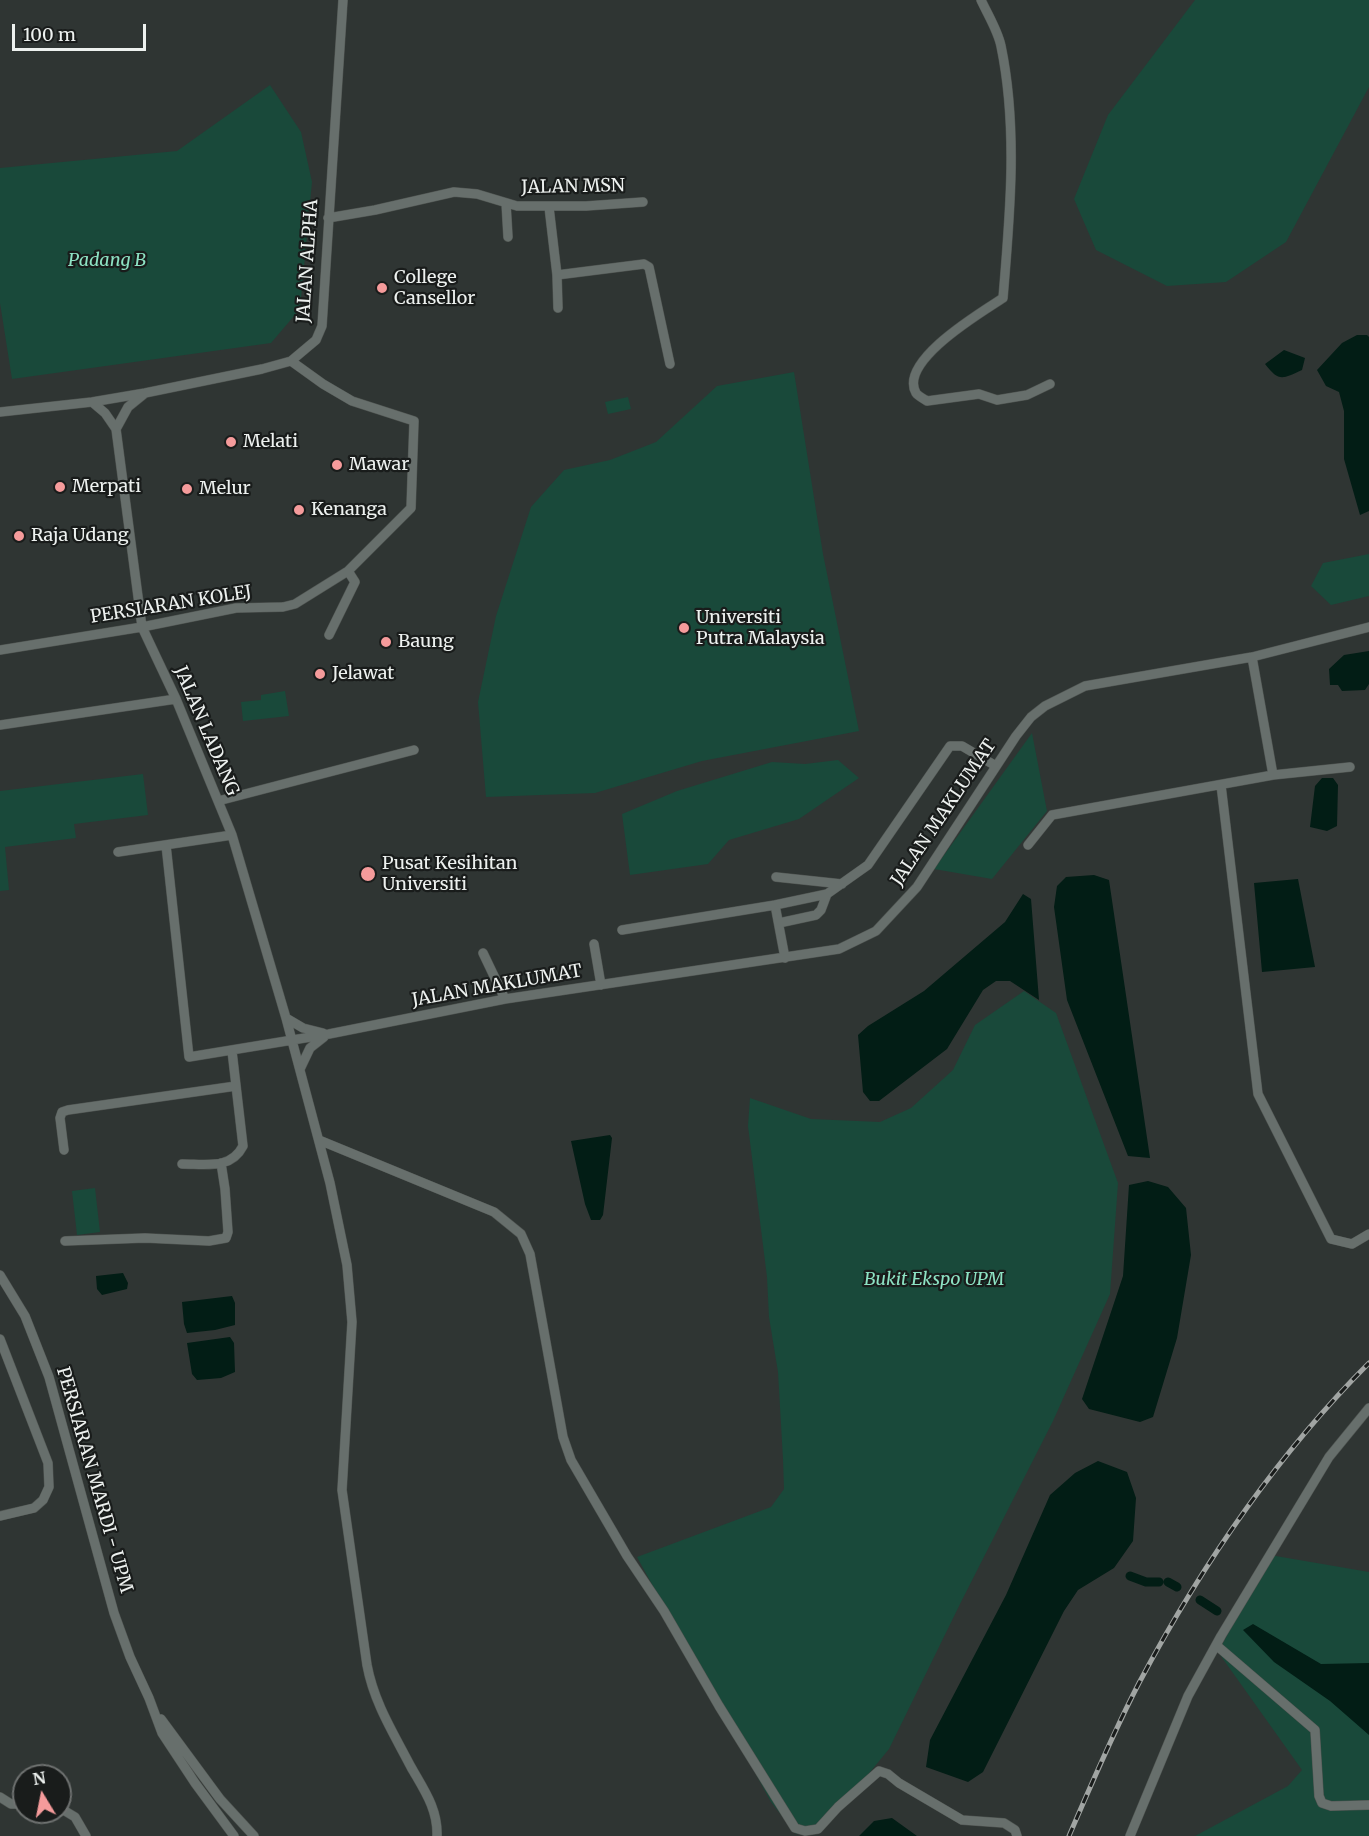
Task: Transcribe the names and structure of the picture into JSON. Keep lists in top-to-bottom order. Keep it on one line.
{"streets":{"street":["JALAN MSN","JALAN ALPHA","PERSIARAN KOLEJ","JALAN LADANG","JALAN MAKLUMAT","PERSIARAN MARDI - UPM"]},"crossings":[["JALAN MSN","JALAN ALPHA"],["JALAN ALPHA","PERSIARAN KOLEJ"],["PERSIARAN KOLEJ","JALAN LADANG"],["JALAN LADANG","JALAN MAKLUMAT"]],"parks":["Padang B","Bukit Ekspo UPM"],"places":["College Cansellor","Melati","Mawar","Merpati","Melur","Kenanga","Raja Udang","Universiti Putra Malaysia","Baung","Jelawat","Pusat Kesihitan Universiti"],"scale_bar":"100 m","north":"top"}
